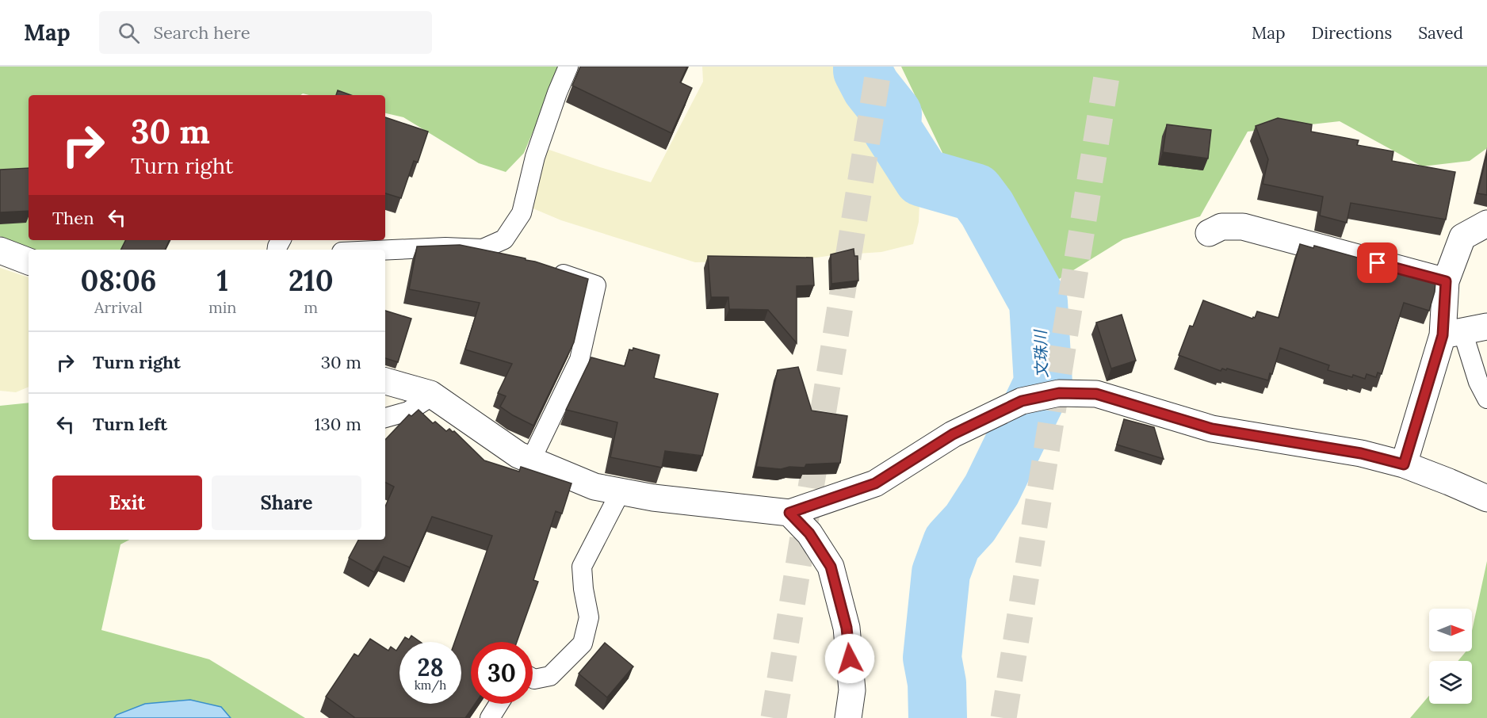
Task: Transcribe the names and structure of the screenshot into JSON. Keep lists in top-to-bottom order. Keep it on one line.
{"water":["文珠川"],"north":"right","page":{"header":"Map","search":"Search here","nav":["Map","Directions","Saved"],"turn":["30 m","Turn right"],"then":"Then","eta":["08:06","Arrival","1","min","210","m"],"list":[{"name":"Turn right","value":"30 m"},{"name":"Turn left","value":"130 m"}],"buttons":["Exit","Share"],"speed":"28 km/h","limit":"30"}}
